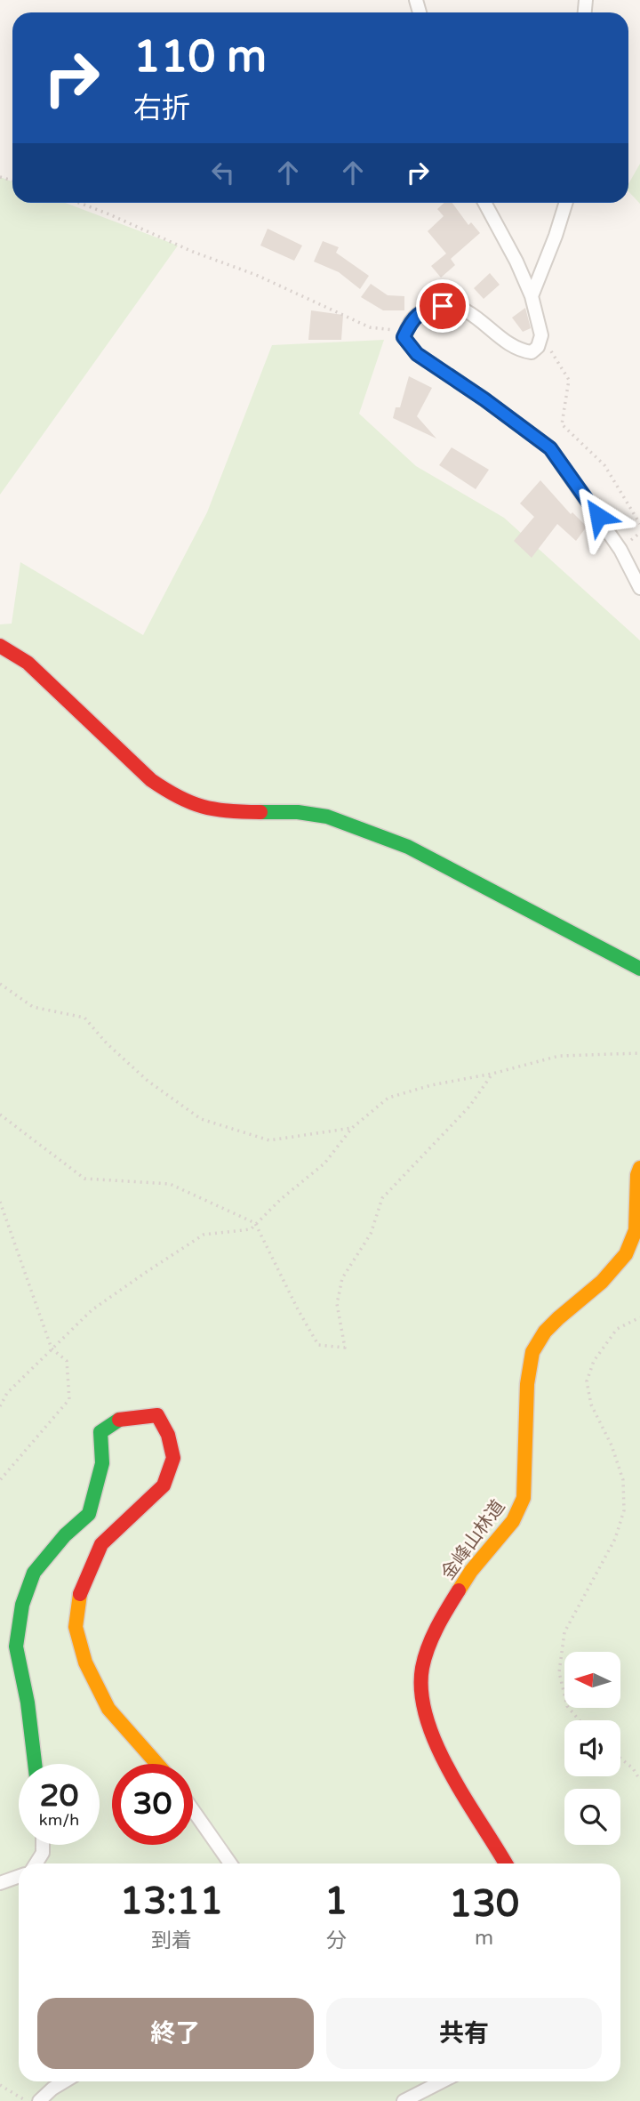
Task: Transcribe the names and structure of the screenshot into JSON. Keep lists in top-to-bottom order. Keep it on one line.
{"streets":{"street":["金峰山林道"]},"north":"left","page":{"turn":["110 m","右折"],"speed":"20 km/h","limit":"30","eta":["13:11","到着","1","分","130","m"],"buttons":["終了","共有"]}}
